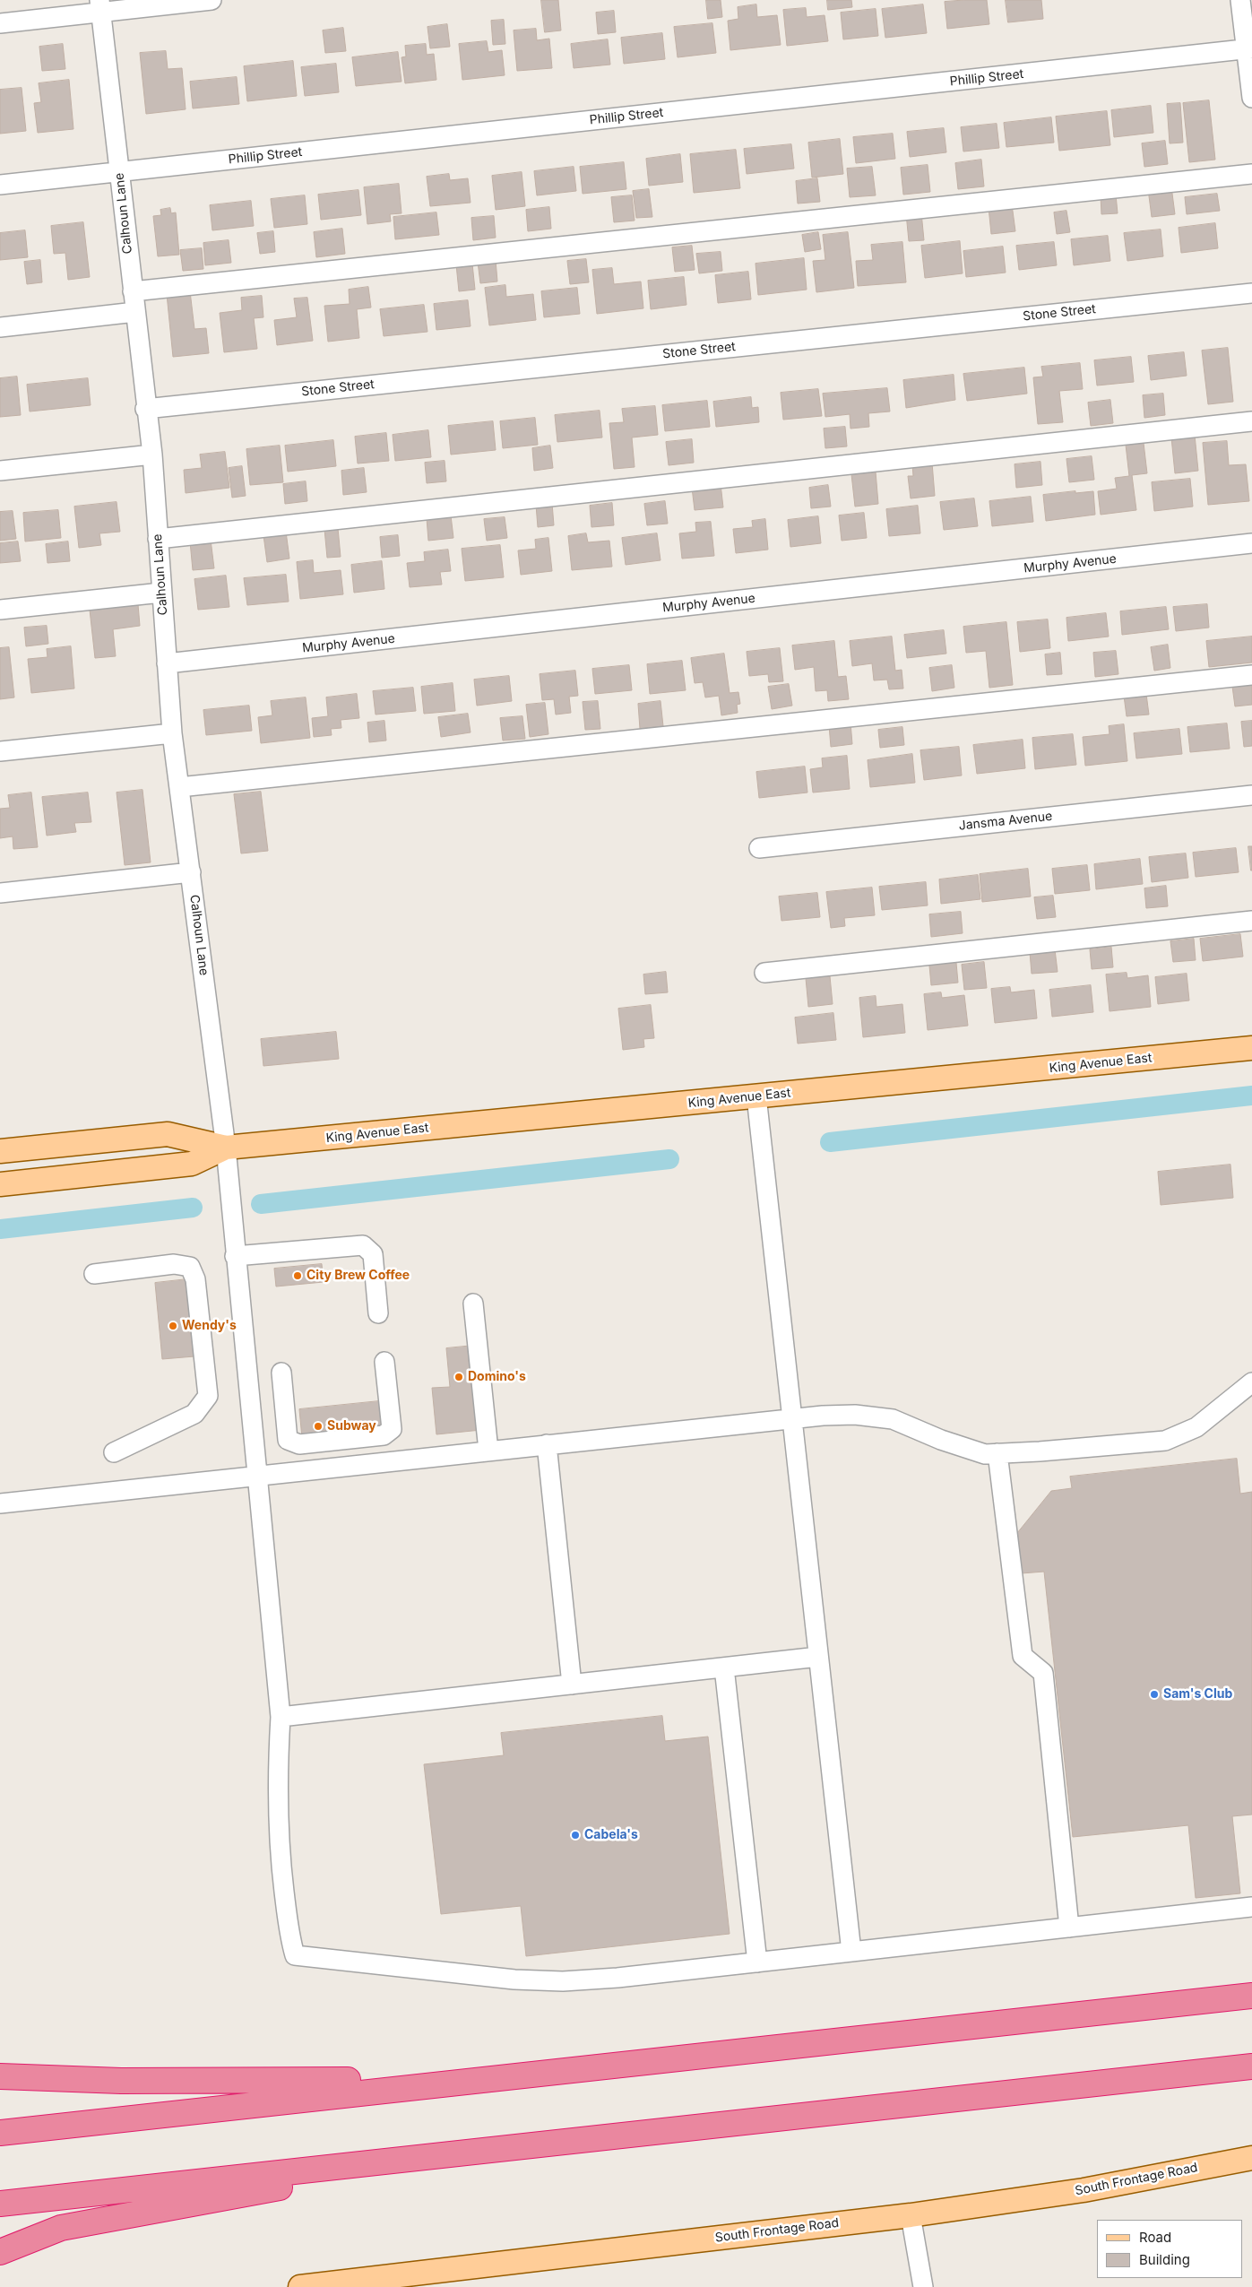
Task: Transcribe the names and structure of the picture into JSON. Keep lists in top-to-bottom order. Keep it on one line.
{"streets":{"main road":["King Avenue East","South Frontage Road"],"street":["Phillip Street","Calhoun Lane","Stone Street","Murphy Avenue","Jansma Avenue"]},"crossings":[["Phillip Street","Calhoun Lane"],["Calhoun Lane","Stone Street"],["Calhoun Lane","Murphy Avenue"],["Calhoun Lane","King Avenue East"]],"places":["City Brew Coffee","Wendy's","Domino's","Subway","Sam's Club","Cabela's"],"legend":["Road","Building"]}
